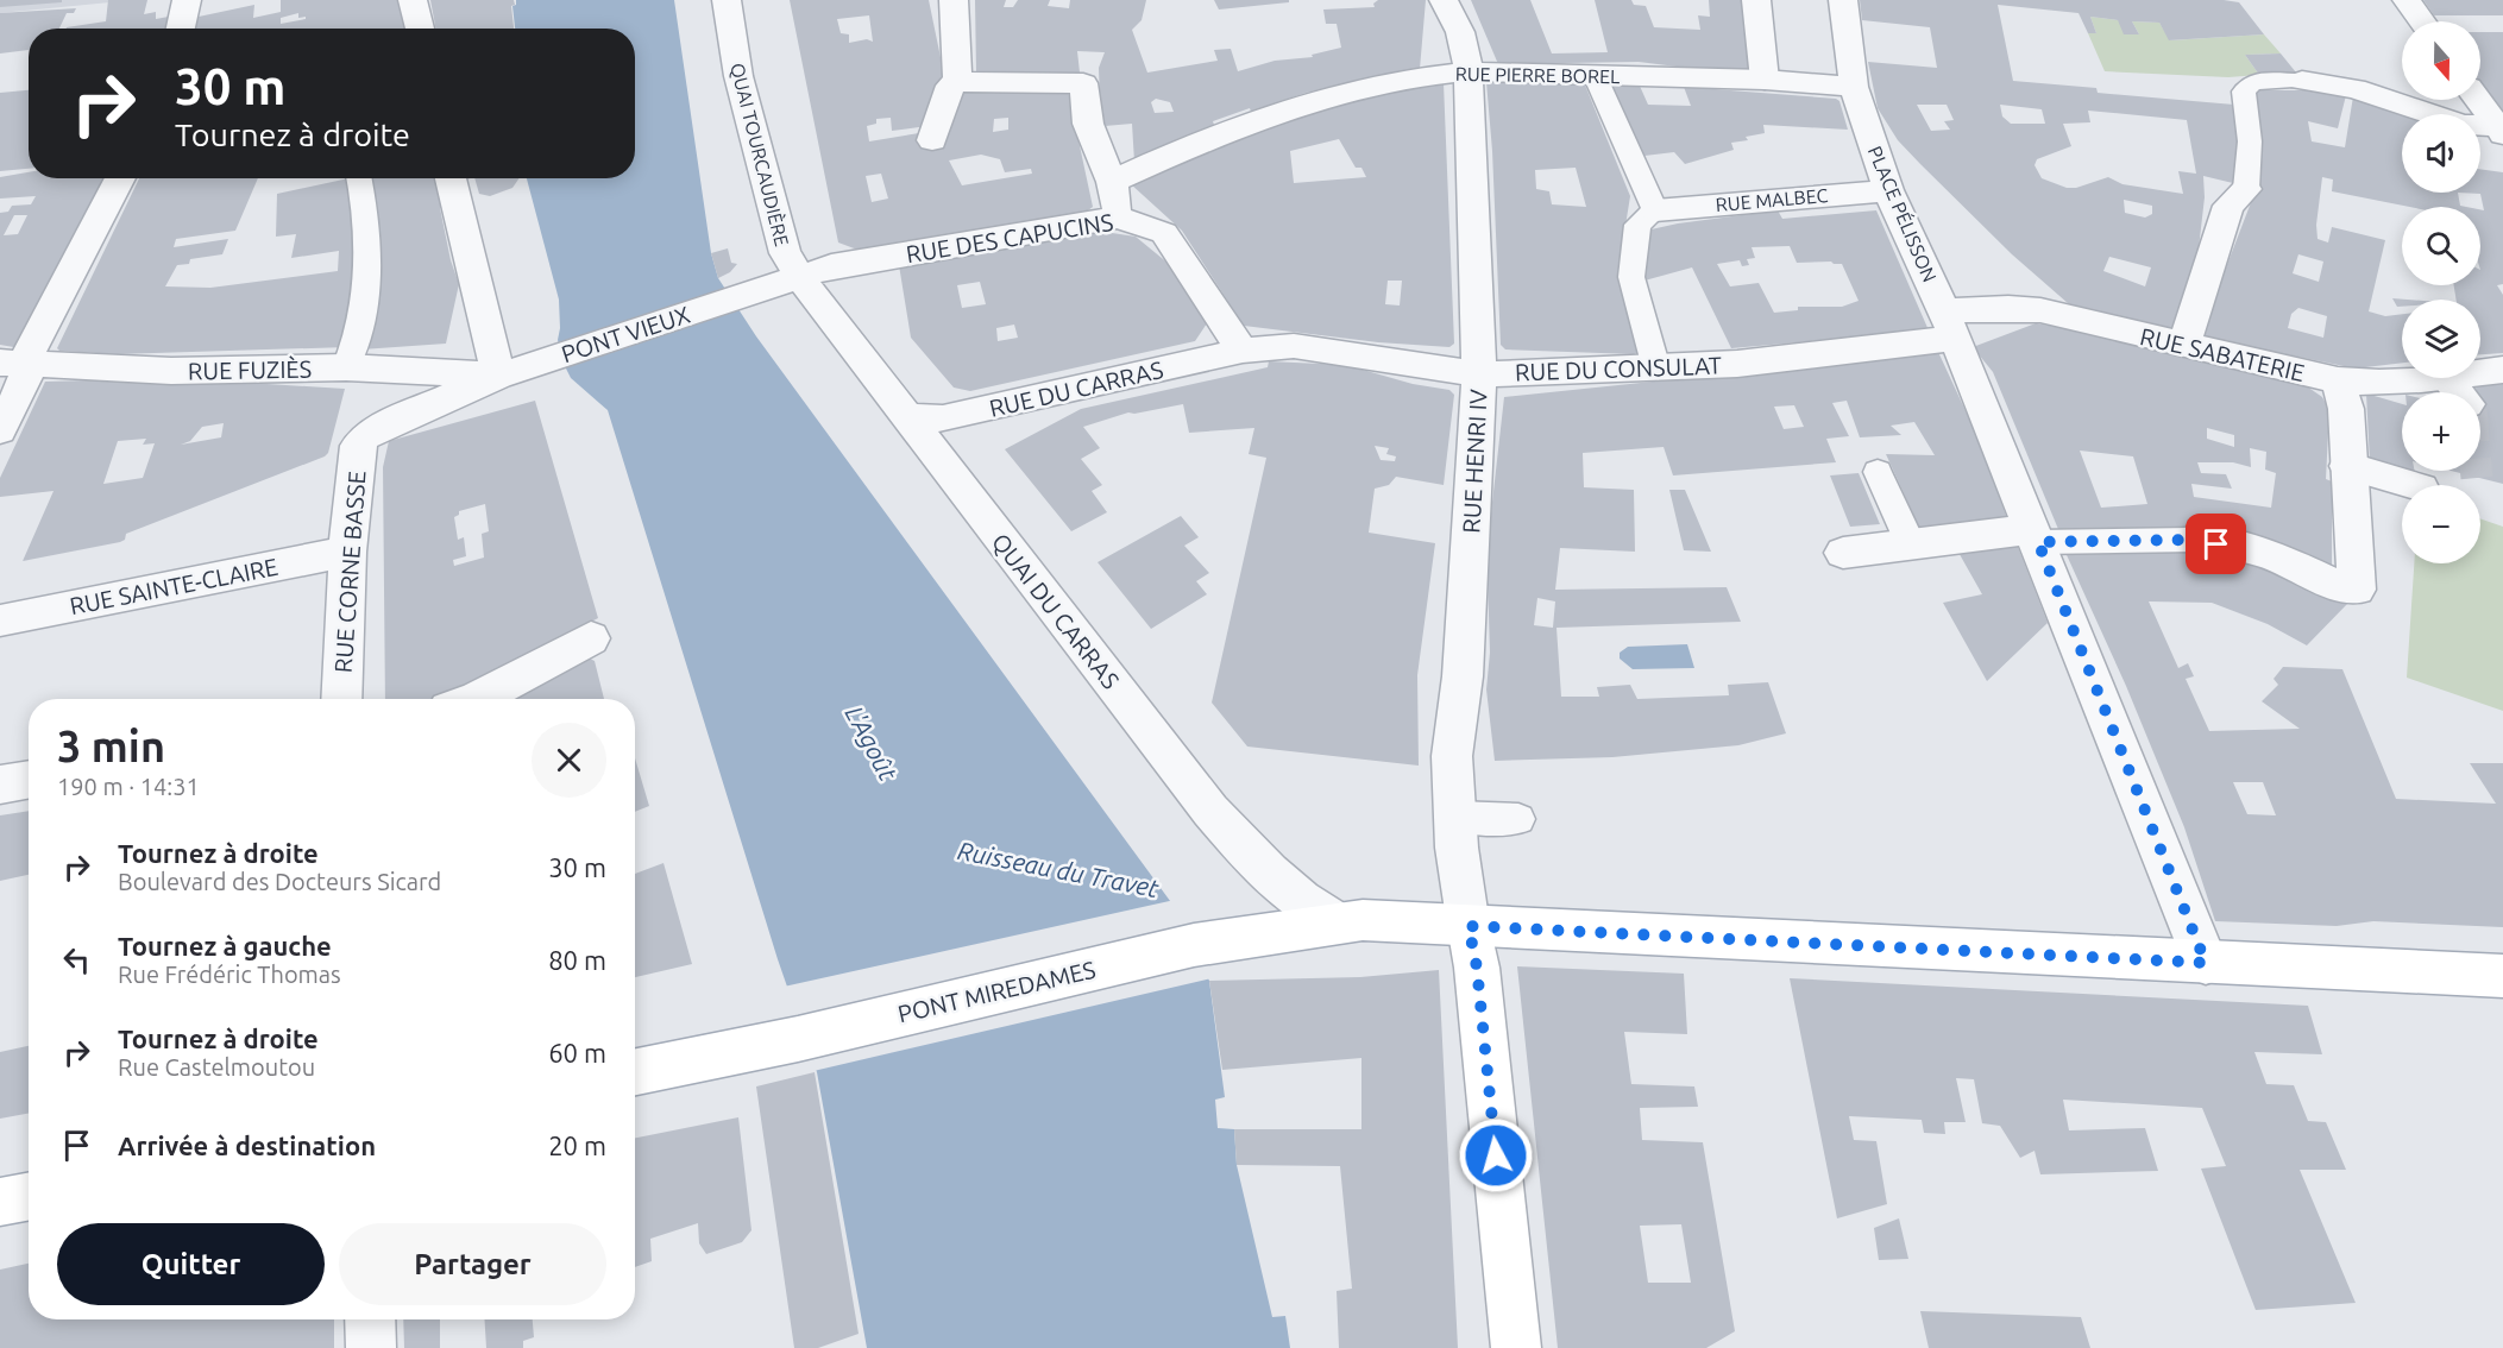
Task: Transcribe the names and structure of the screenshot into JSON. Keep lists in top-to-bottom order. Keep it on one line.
{"streets":{"main road":["PONT MIREDAMES"],"street":["RUE PIERRE BOREL","QUAI TOURCAUDIÈRE","RUE MALBEC","PLACE PÉLISSON","RUE DES CAPUCINS","PONT VIEUX","RUE SABATERIE","RUE DU CONSULAT","RUE FUZIÈS","RUE DU CARRAS","RUE HENRI IV","RUE CORNE BASSE","RUE SAINTE-CLAIRE","QUAI DU CARRAS"]},"crossings":[["RUE PIERRE BOREL","PLACE PÉLISSON"],["RUE PIERRE BOREL","RUE HENRI IV"],["QUAI TOURCAUDIÈRE","RUE DES CAPUCINS"],["QUAI TOURCAUDIÈRE","PONT VIEUX"],["QUAI TOURCAUDIÈRE","QUAI DU CARRAS"],["RUE MALBEC","PLACE PÉLISSON"],["PLACE PÉLISSON","RUE SABATERIE"],["PLACE PÉLISSON","RUE DU CONSULAT"],["PLACE PÉLISSON","PONT MIREDAMES"],["RUE DES CAPUCINS","RUE DU CONSULAT"],["RUE DES CAPUCINS","RUE DU CARRAS"],["RUE DES CAPUCINS","QUAI DU CARRAS"],["PONT VIEUX","RUE FUZIÈS"],["PONT VIEUX","RUE CORNE BASSE"],["RUE SABATERIE","RUE DU CONSULAT"],["RUE DU CONSULAT","RUE DU CARRAS"],["RUE DU CONSULAT","RUE HENRI IV"],["RUE FUZIÈS","RUE CORNE BASSE"],["RUE DU CARRAS","QUAI DU CARRAS"],["RUE HENRI IV","PONT MIREDAMES"],["RUE CORNE BASSE","RUE SAINTE-CLAIRE"],["QUAI DU CARRAS","PONT MIREDAMES"]],"water":["L'Agoût","Ruisseau du Travet"],"north":"bottom","page":{"map_buttons":["+","−"],"turn":["30 m","Tournez à droite"],"heading":["3 min","190 m · 14:31"],"list":[{"name":"Tournez à droite","note":"Boulevard des Docteurs Sicard","value":"30 m"},{"name":"Tournez à gauche","note":"Rue Frédéric Thomas","value":"80 m"},{"name":"Tournez à droite","note":"Rue Castelmoutou","value":"60 m"},{"name":"Arrivée à destination","value":"20 m"}],"buttons":["Quitter","Partager"]}}
